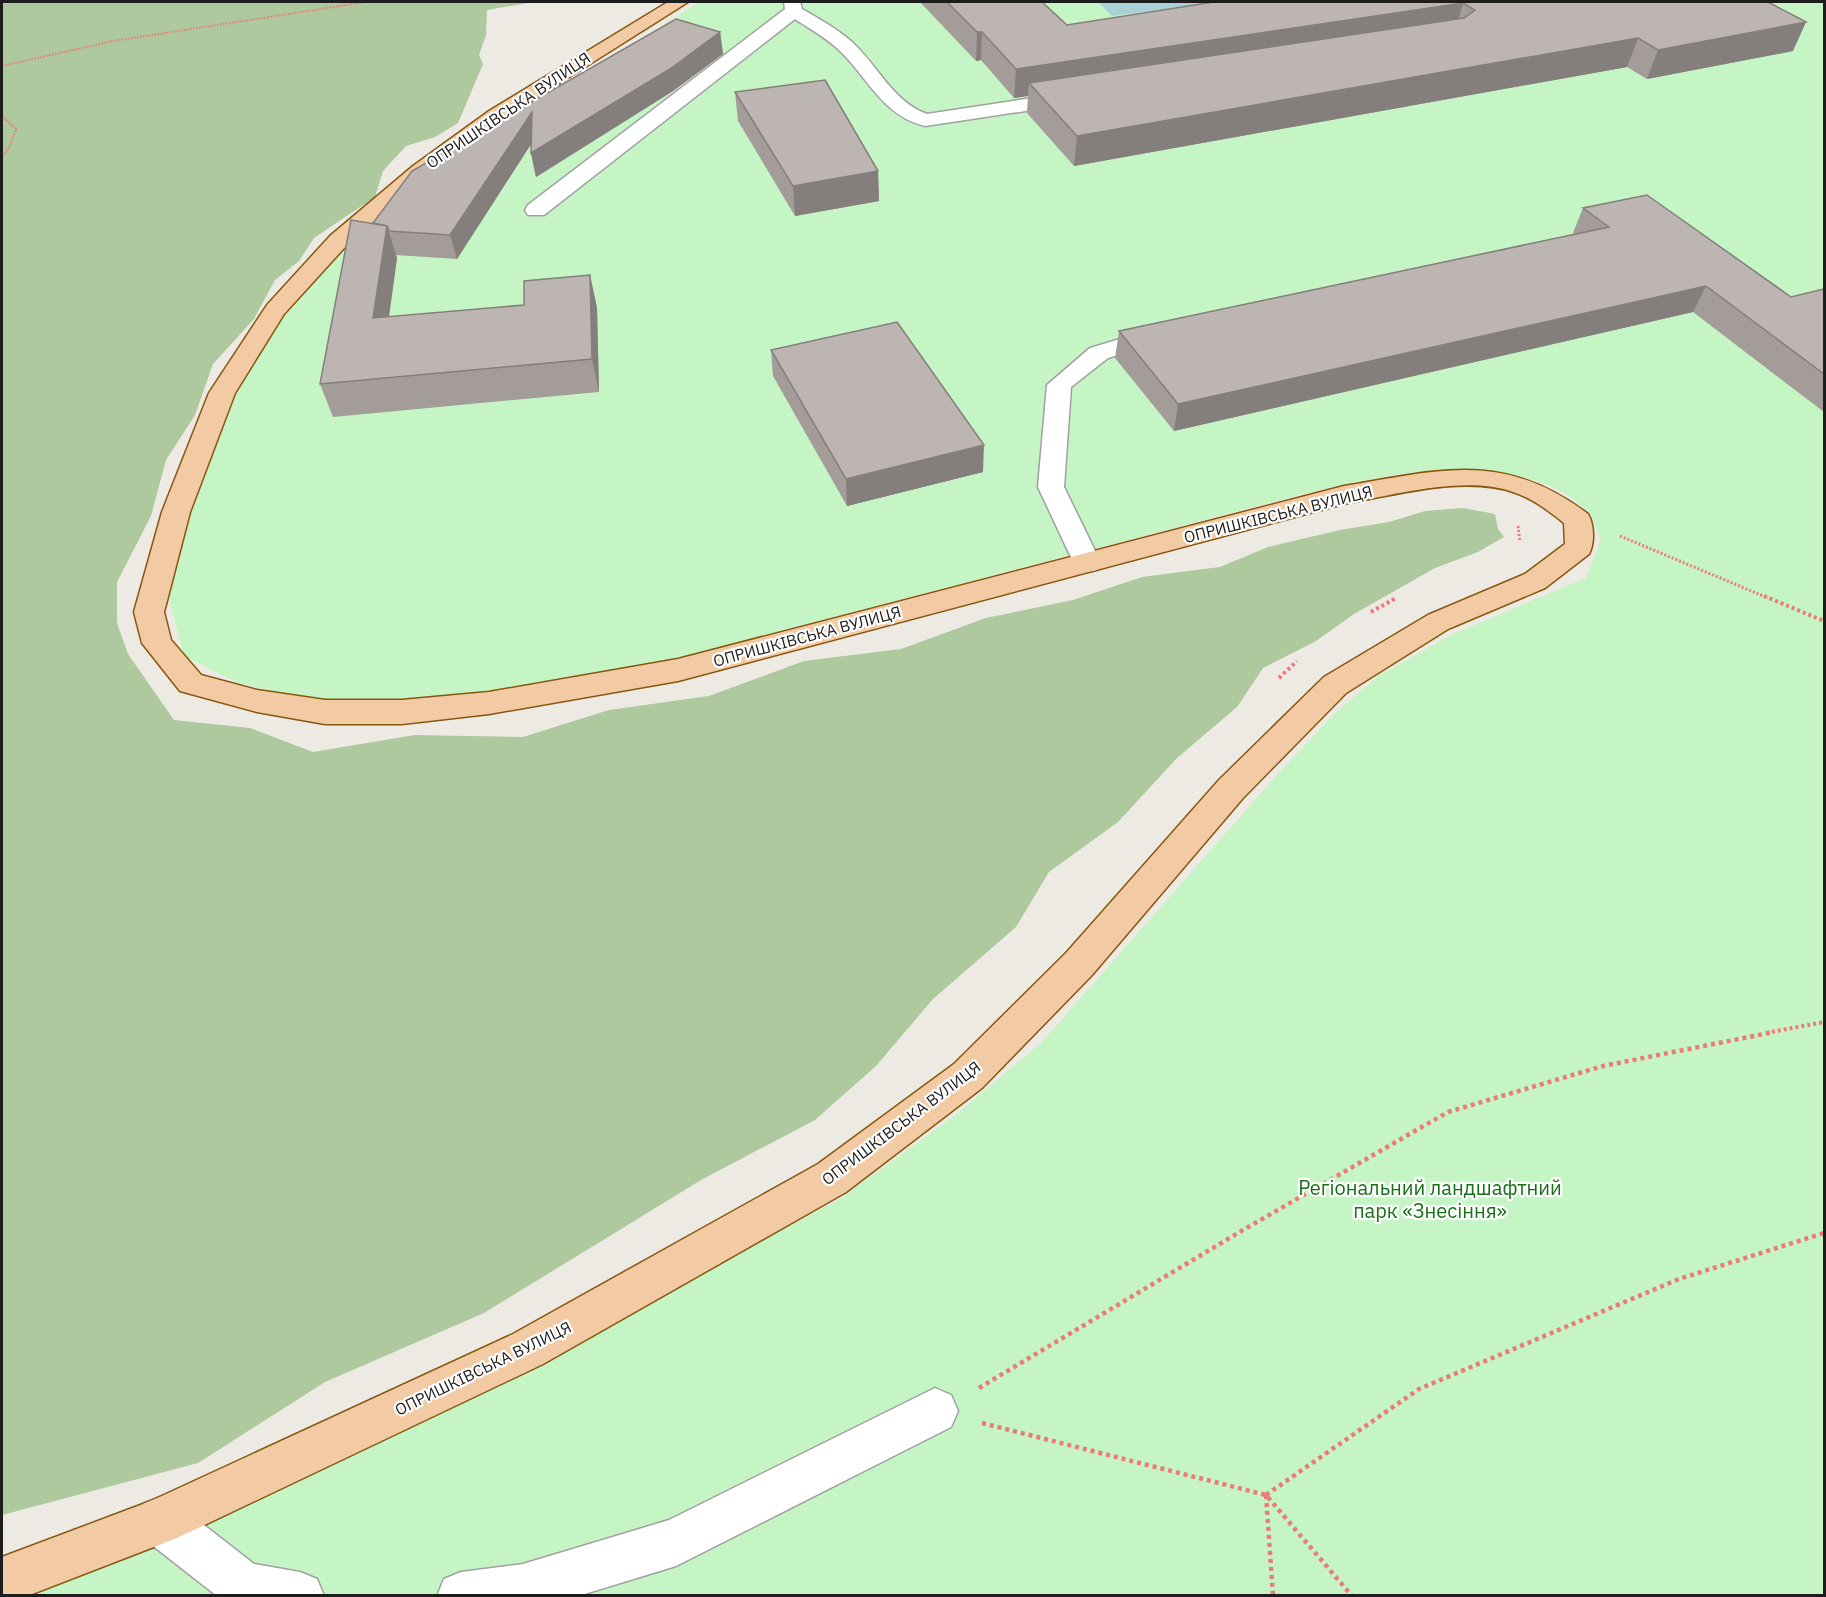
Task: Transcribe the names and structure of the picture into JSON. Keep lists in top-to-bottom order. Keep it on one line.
{"streets":{"main road":["ОПРИШКІВСЬКА ВУЛИЦЯ"]},"parks":["Регіональний ландшафтний парк «Знесіння»"]}
